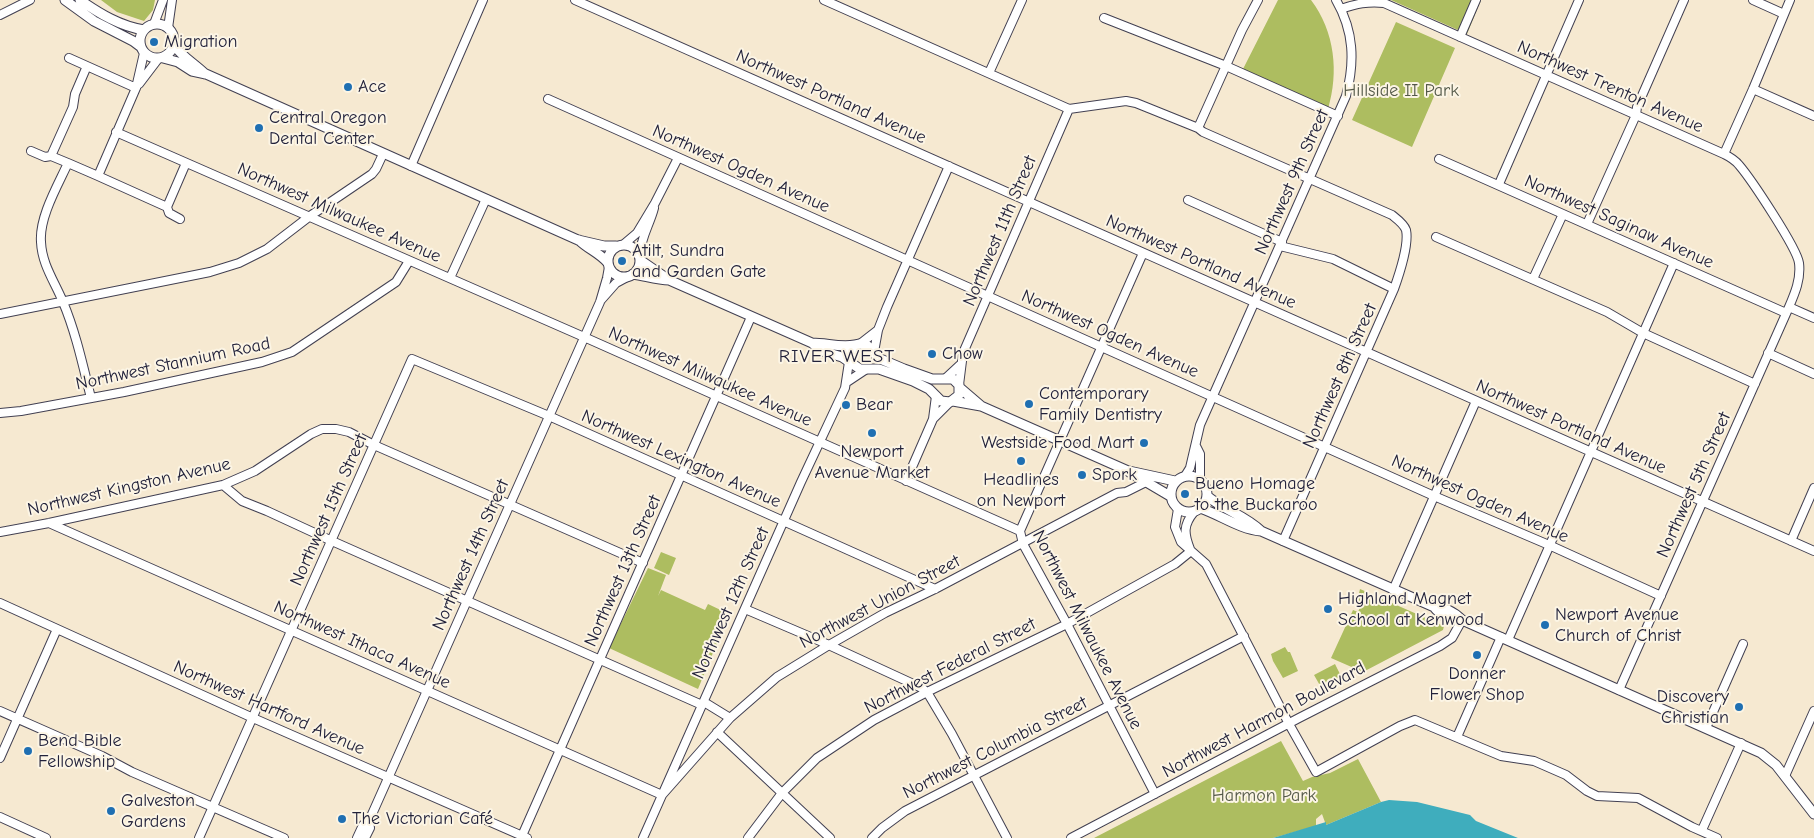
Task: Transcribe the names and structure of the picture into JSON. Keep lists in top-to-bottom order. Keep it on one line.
{"streets":{"street":["Northwest Trenton Avenue","Northwest Portland Avenue","Northwest Ogden Avenue","Northwest 9th Street","Northwest Milwaukee Avenue","Northwest Saginaw Avenue","Northwest 11th Street","Northwest Stannium Road","Northwest 8th Street","Northwest Lexington Avenue","Northwest 5th Street","Northwest Kingston Avenue","Northwest 15th Street","Northwest 14th Street","Northwest 13th Street","Northwest Union Street","Northwest 12th Street","Northwest Ithaca Avenue","Northwest Federal Street","Northwest Hartford Avenue","Northwest Harmon Boulevard","Northwest Columbia Street"]},"crossings":[["Northwest Trenton Avenue","Northwest 9th Street"],["Northwest Trenton Avenue","Northwest 5th Street"],["Northwest Portland Avenue","Northwest 9th Street"],["Northwest Portland Avenue","Northwest 11th Street"],["Northwest Portland Avenue","Northwest 8th Street"],["Northwest Portland Avenue","Northwest 5th Street"],["Northwest Ogden Avenue","Northwest 9th Street"],["Northwest Ogden Avenue","Northwest 11th Street"],["Northwest Ogden Avenue","Northwest 8th Street"],["Northwest Ogden Avenue","Northwest 5th Street"],["Northwest 9th Street","Northwest 8th Street"],["Northwest Milwaukee Avenue","Northwest Stannium Road"],["Northwest Milwaukee Avenue","Northwest 14th Street"],["Northwest Milwaukee Avenue","Northwest 13th Street"],["Northwest Milwaukee Avenue","Northwest Union Street"],["Northwest Milwaukee Avenue","Northwest 12th Street"],["Northwest Milwaukee Avenue","Northwest Federal Street"],["Northwest Milwaukee Avenue","Northwest Harmon Boulevard"],["Northwest Milwaukee Avenue","Northwest Columbia Street"],["Northwest Saginaw Avenue","Northwest 5th Street"],["Northwest Lexington Avenue","Northwest 15th Street"],["Northwest Lexington Avenue","Northwest 14th Street"],["Northwest Lexington Avenue","Northwest 13th Street"],["Northwest Lexington Avenue","Northwest Union Street"],["Northwest Lexington Avenue","Northwest 12th Street"],["Northwest Kingston Avenue","Northwest 15th Street"],["Northwest Kingston Avenue","Northwest 14th Street"],["Northwest Kingston Avenue","Northwest 13th Street"],["Northwest Kingston Avenue","Northwest Ithaca Avenue"],["Northwest 15th Street","Northwest Ithaca Avenue"],["Northwest 15th Street","Northwest Hartford Avenue"],["Northwest 14th Street","Northwest Ithaca Avenue"],["Northwest 14th Street","Northwest Hartford Avenue"],["Northwest 13th Street","Northwest Ithaca Avenue"],["Northwest 13th Street","Northwest Hartford Avenue"],["Northwest Union Street","Northwest 12th Street"],["Northwest Union Street","Northwest Ithaca Avenue"],["Northwest 12th Street","Northwest Ithaca Avenue"]],"districts":["RIVER WEST"],"parks":["Hillside II Park","Harmon Park"],"places":["Migration","Ace","Central Oregon Dental Center","Atilt, Sundra and Garden Gate","Chow","Contemporary Family Dentistry","Bear","Newport Avenue Market","Westside Food Mart","Headlines on Newport","Spork","Bueno Homage to the Buckaroo","Highland Magnet School at Kenwood","Newport Avenue Church of Christ","Donner Flower Shop","Discovery Christian","Bend Bible Fellowship","Galveston Gardens","The Victorian Café"]}
